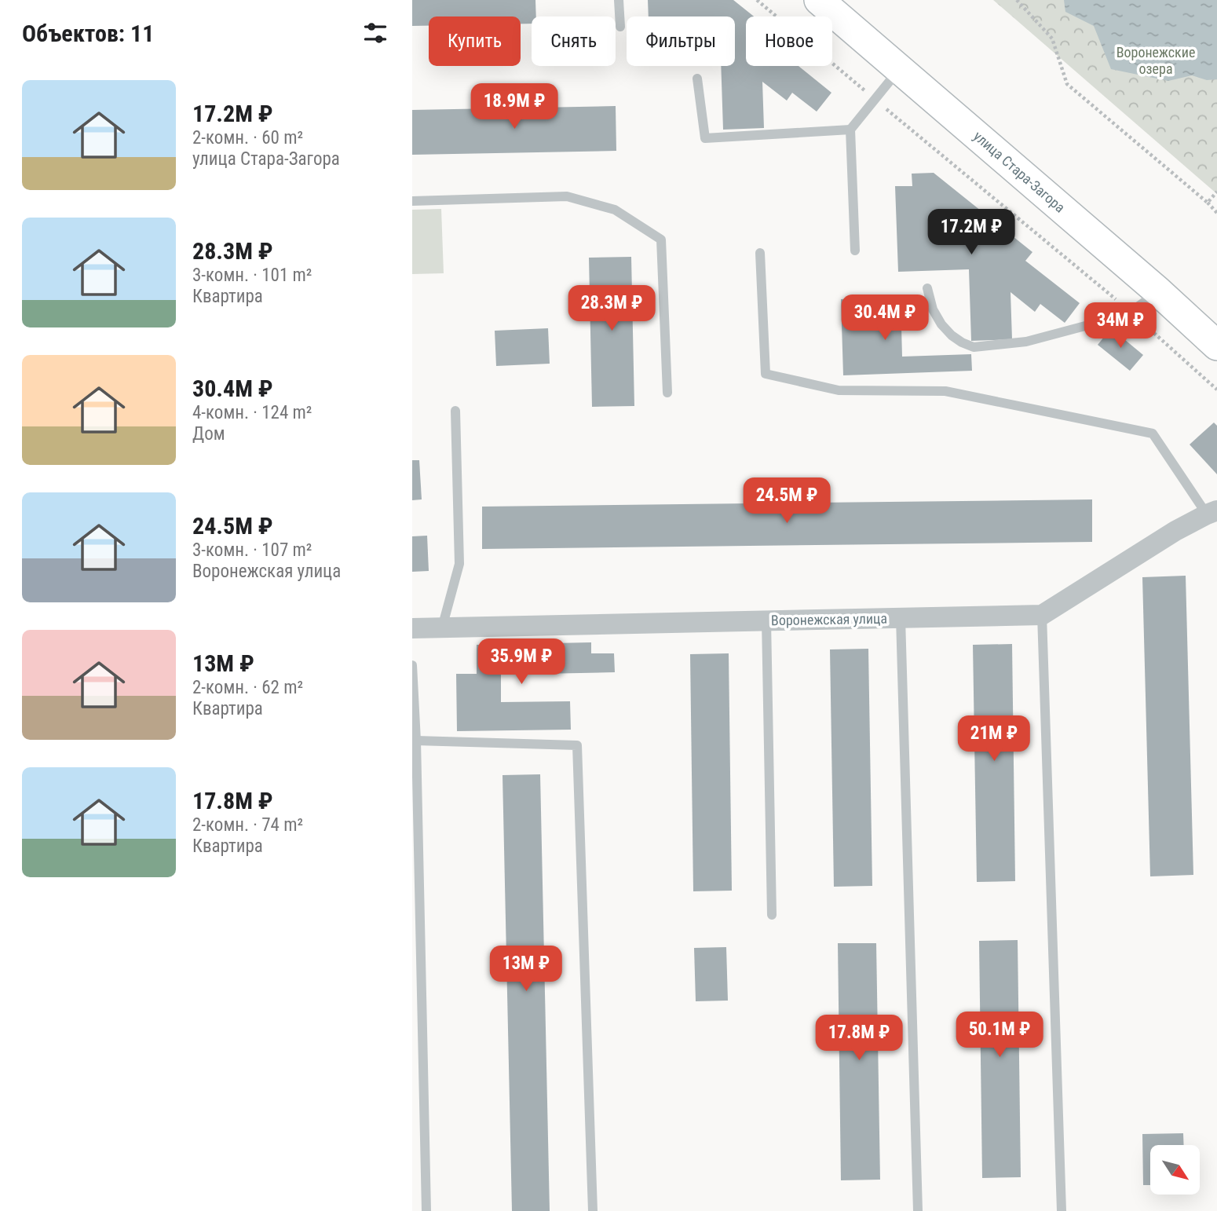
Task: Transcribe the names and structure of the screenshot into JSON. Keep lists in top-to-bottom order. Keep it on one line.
{"streets":{"main road":["улица Стара-Загора"],"street":["Воронежская улица"]},"parks":["Воронежские озера"],"north":"bottom right","page":{"heading":"Объектов: 11","chip":["Купить","Снять","Фильтры","Новое"],"list":[{"name":"17.2M ₽","note":"2-комн. · 60 m² · улица Стара-Загора"},{"name":"28.3M ₽","note":"3-комн. · 101 m² · Квартира"},{"name":"30.4M ₽","note":"4-комн. · 124 m² · Дом"},{"name":"24.5M ₽","note":"3-комн. · 107 m² · Воронежская улица"},{"name":"13M ₽","note":"2-комн. · 62 m² · Квартира"},{"name":"17.8M ₽","note":"2-комн. · 74 m² · Квартира"}],"price":["18.9M ₽","17.2M ₽","28.3M ₽","30.4M ₽","34M ₽","24.5M ₽","35.9M ₽","21M ₽","13M ₽","50.1M ₽","17.8M ₽"]}}
